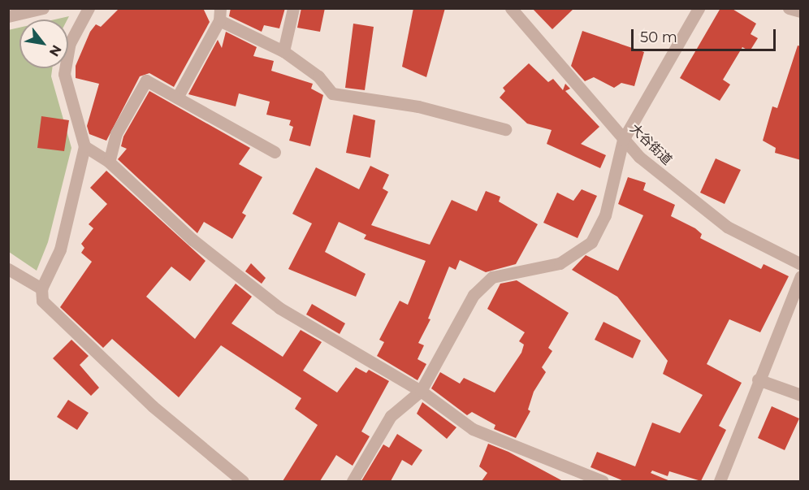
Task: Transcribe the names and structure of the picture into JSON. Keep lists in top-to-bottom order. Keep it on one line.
{"streets":{"street":["大谷街道"]},"scale_bar":"50 m","north":"bottom right"}
